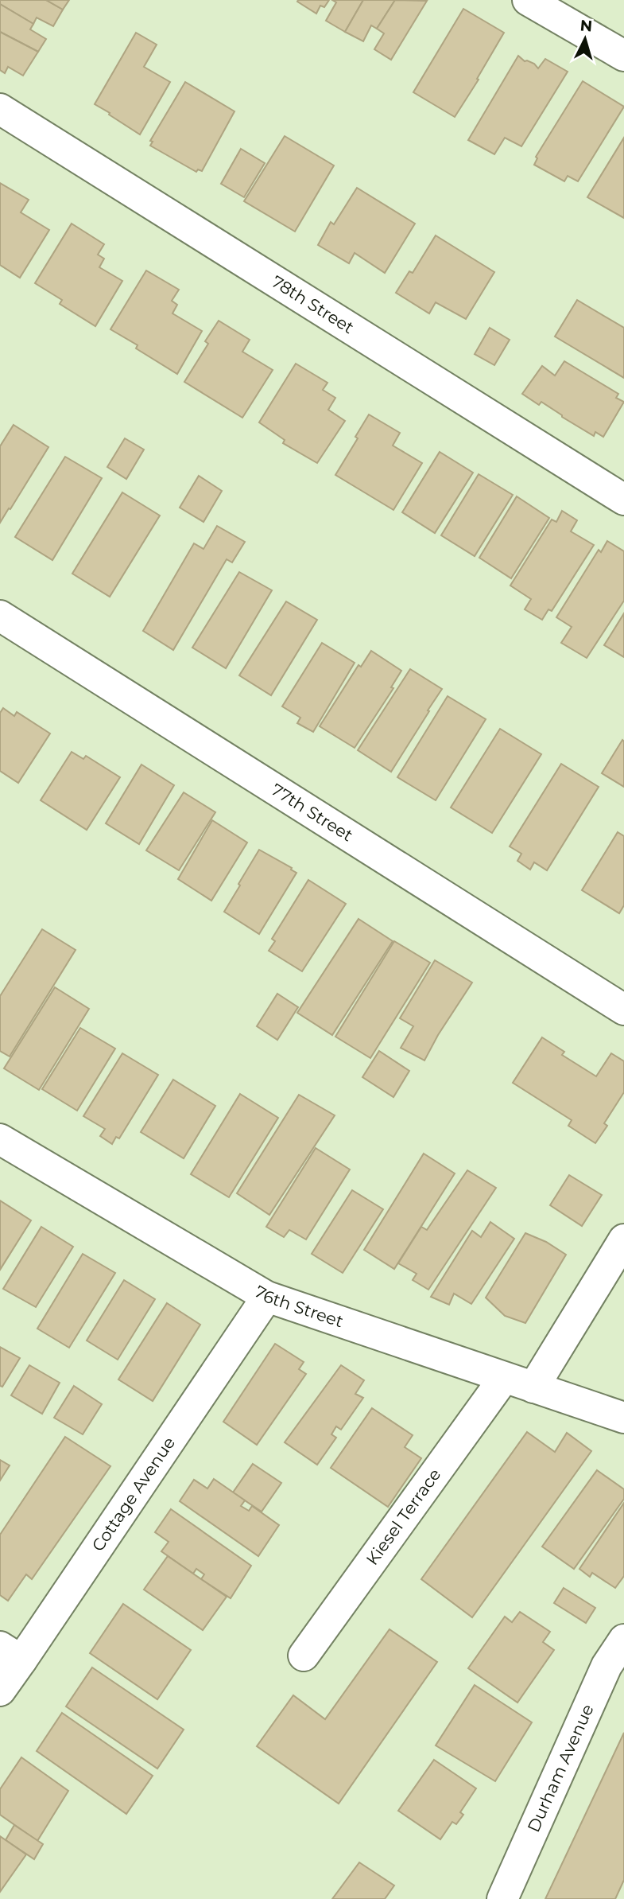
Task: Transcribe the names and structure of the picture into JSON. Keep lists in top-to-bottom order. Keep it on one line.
{"streets":{"street":["78th Street","77th Street","76th Street","Cottage Avenue","Kiesel Terrace","Durham Avenue"]},"crossings":[["76th Street","Cottage Avenue"],["76th Street","Kiesel Terrace"]],"north":"top"}
